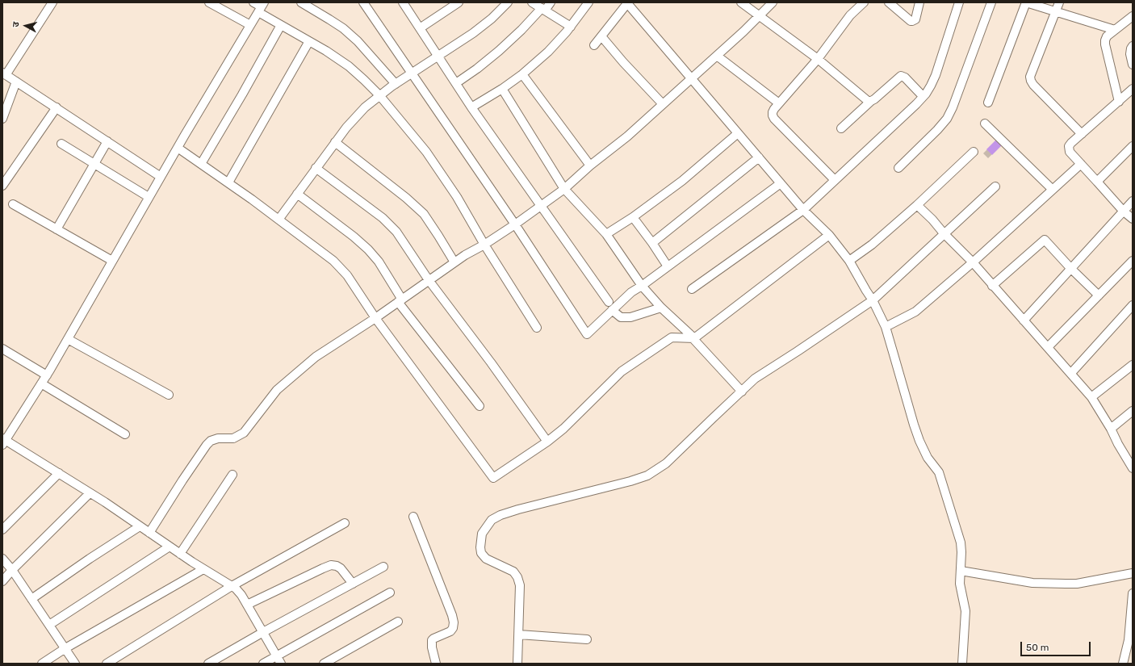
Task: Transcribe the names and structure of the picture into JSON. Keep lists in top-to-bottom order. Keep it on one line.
{"scale_bar":"50 m","north":"left"}
